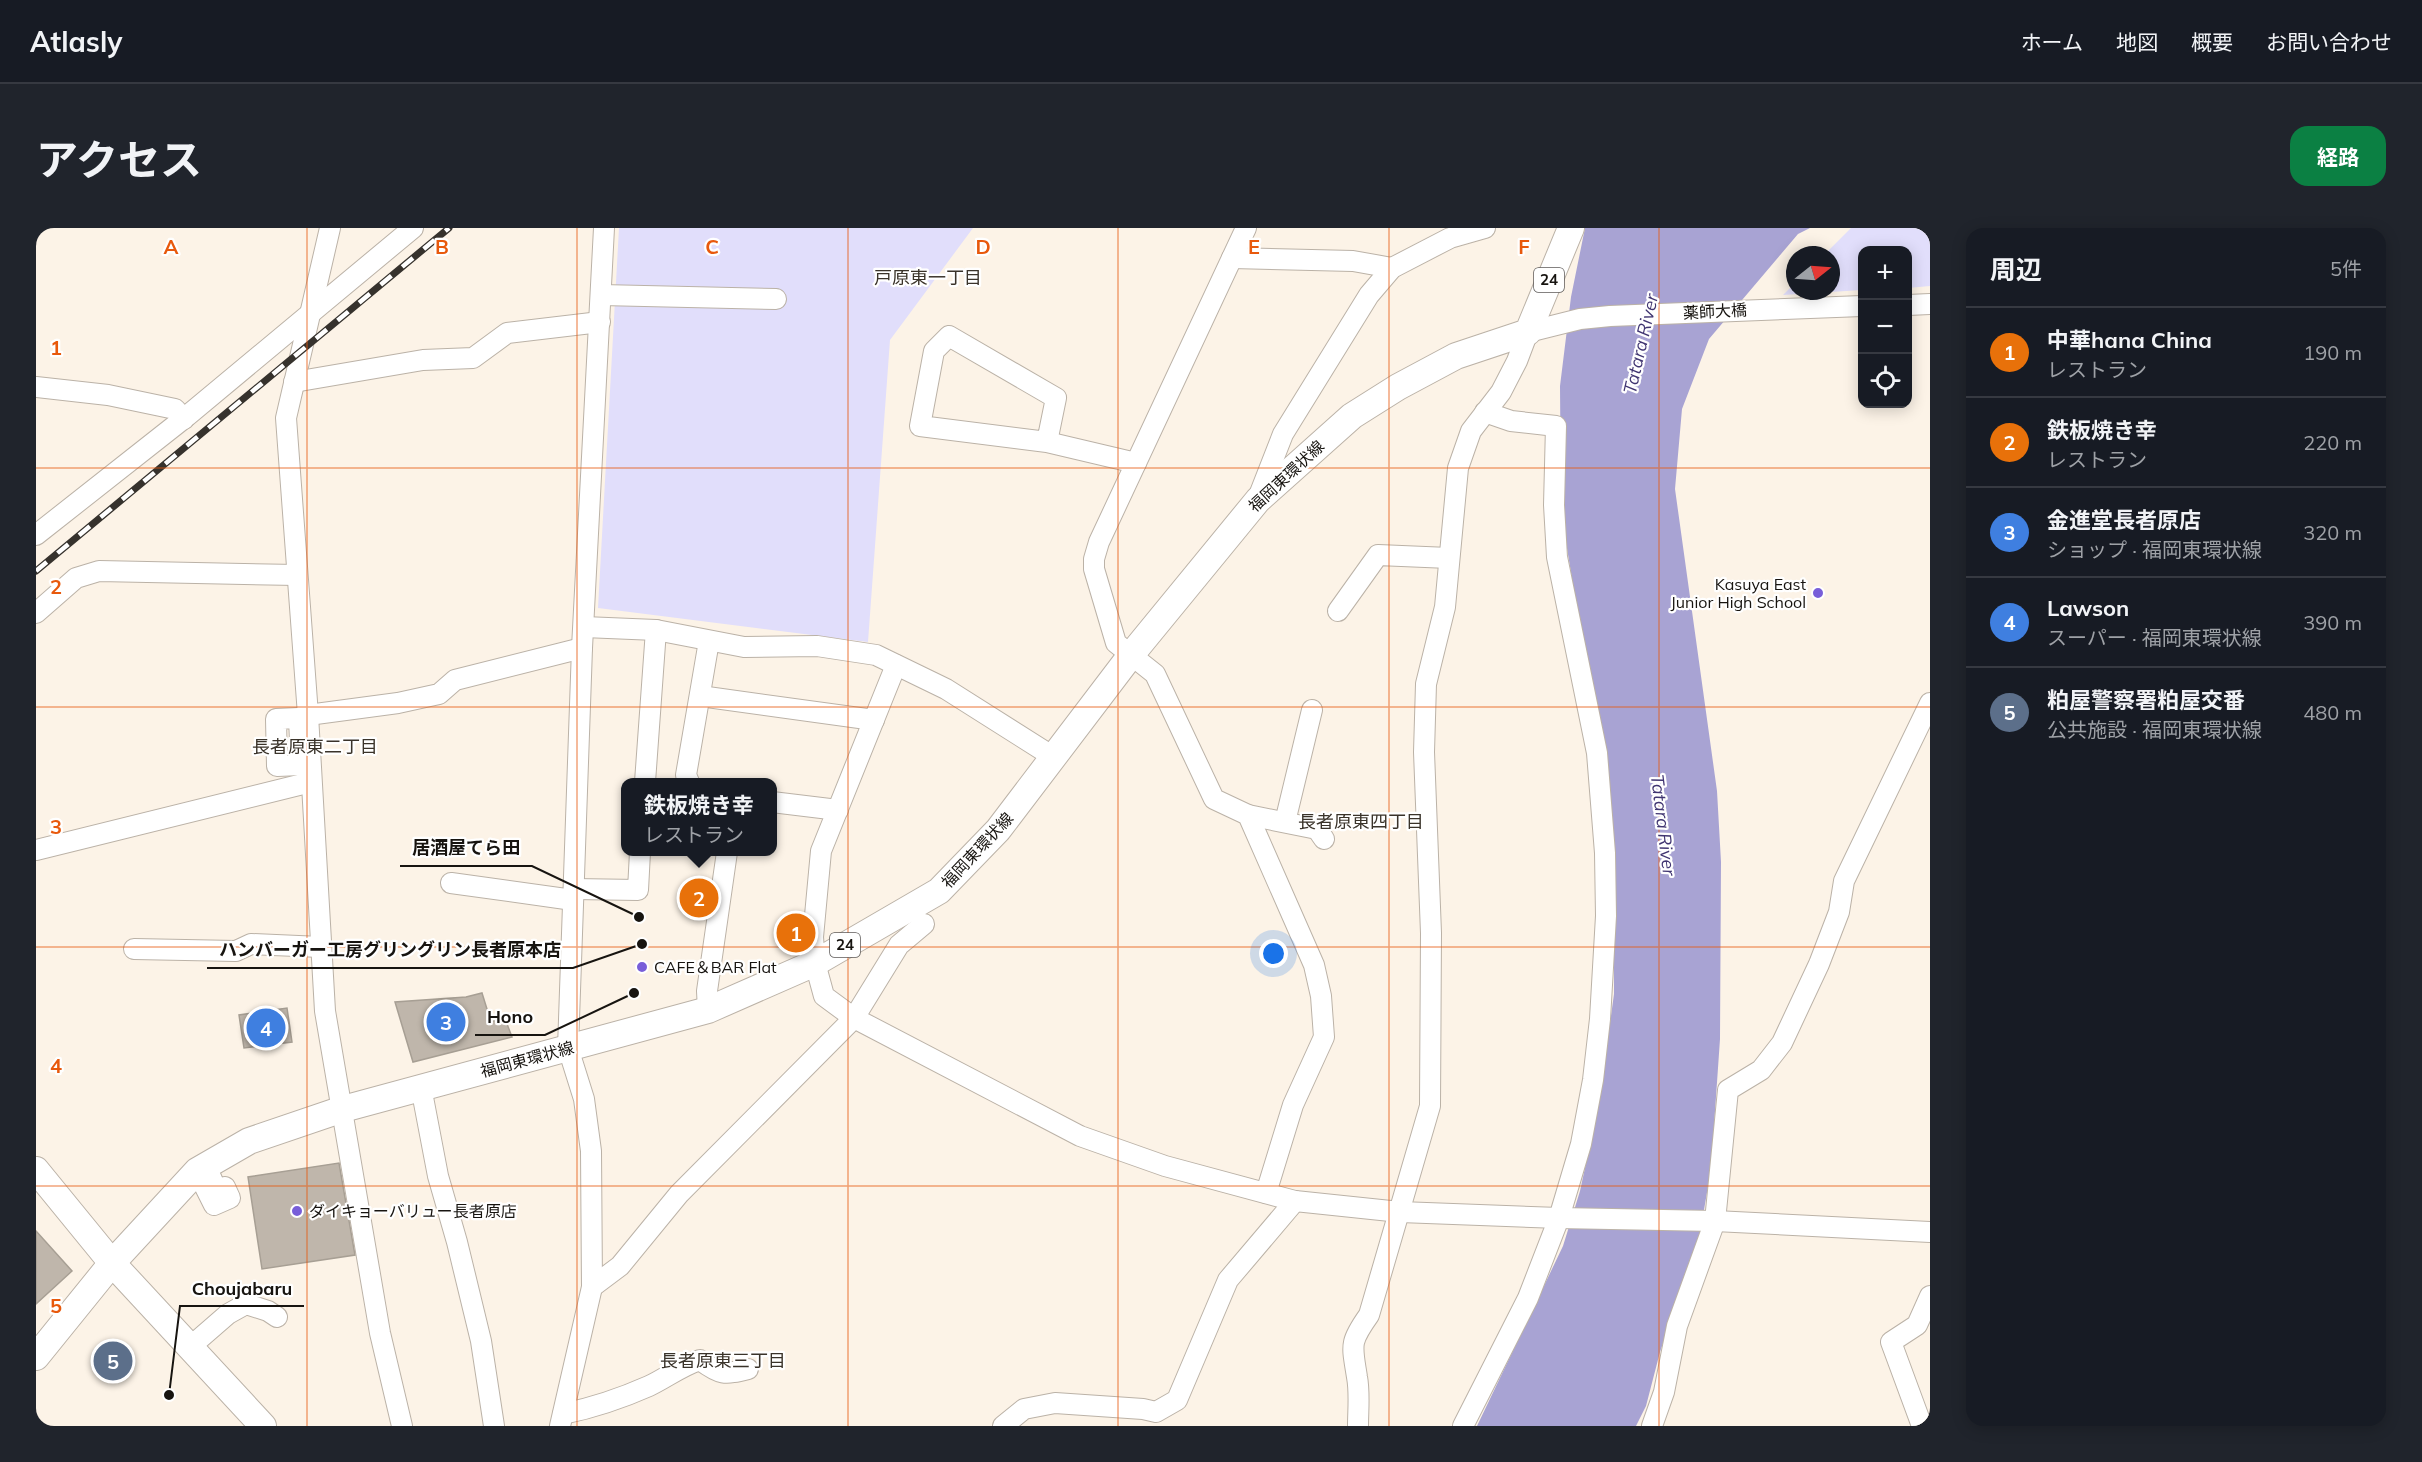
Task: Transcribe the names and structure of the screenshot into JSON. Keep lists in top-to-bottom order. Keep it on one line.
{"streets":{"main road":["24","福岡東環状線"],"street":["薬師大橋"]},"crossings":[["24","薬師大橋"],["24","福岡東環状線"],["薬師大橋","福岡東環状線"]],"districts":["戸原東一丁目","長者原東二丁目","長者原東四丁目","長者原東三丁目"],"water":["Tatara River"],"places":["Kasuya East Junior High School","居酒屋てら田","ハンバーガー工房グリングリン長者原本店","CAFE＆BAR Flat","Hono","ダイキョーバリュー長者原店","Choujabaru"],"north":"right","page":{"header":"Atlasly","nav":["ホーム","地図","概要","お問い合わせ"],"title":"アクセス","buttons":"経路","heading":["周辺","5件"],"map_buttons":["+","−"],"list":[{"mark":"1","name":"中華hana China","note":"レストラン","value":"190 m"},{"mark":"2","name":"鉄板焼き幸","note":"レストラン","value":"220 m"},{"mark":"3","name":"金進堂長者原店","note":"ショップ · 福岡東環状線","value":"320 m"},{"mark":"4","name":"Lawson","note":"スーパー · 福岡東環状線","value":"390 m"},{"mark":"5","name":"粕屋警察署粕屋交番","note":"公共施設 · 福岡東環状線","value":"480 m"}],"popup":["鉄板焼き幸","レストラン"],"pins":["2","1","3","4","5"]},"grid":{"columns":["A","B","C","D","E","F"],"rows":["1","2","3","4","5"]}}
